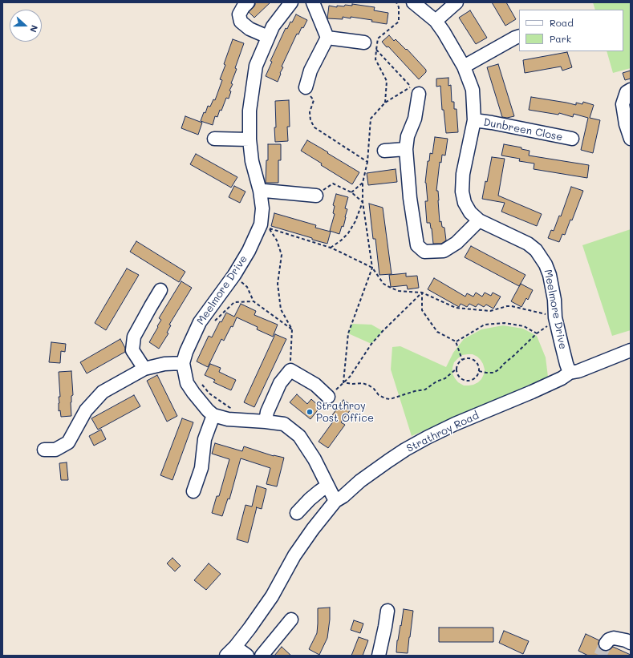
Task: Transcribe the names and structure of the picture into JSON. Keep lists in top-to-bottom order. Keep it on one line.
{"streets":{"street":["Dunbreen Close","Meelmore Drive","Strathroy Road"]},"crossings":[["Dunbreen Close","Meelmore Drive"],["Meelmore Drive","Strathroy Road"]],"places":["Strathroy Post Office"],"legend":["Road","Park"],"north":"right"}
